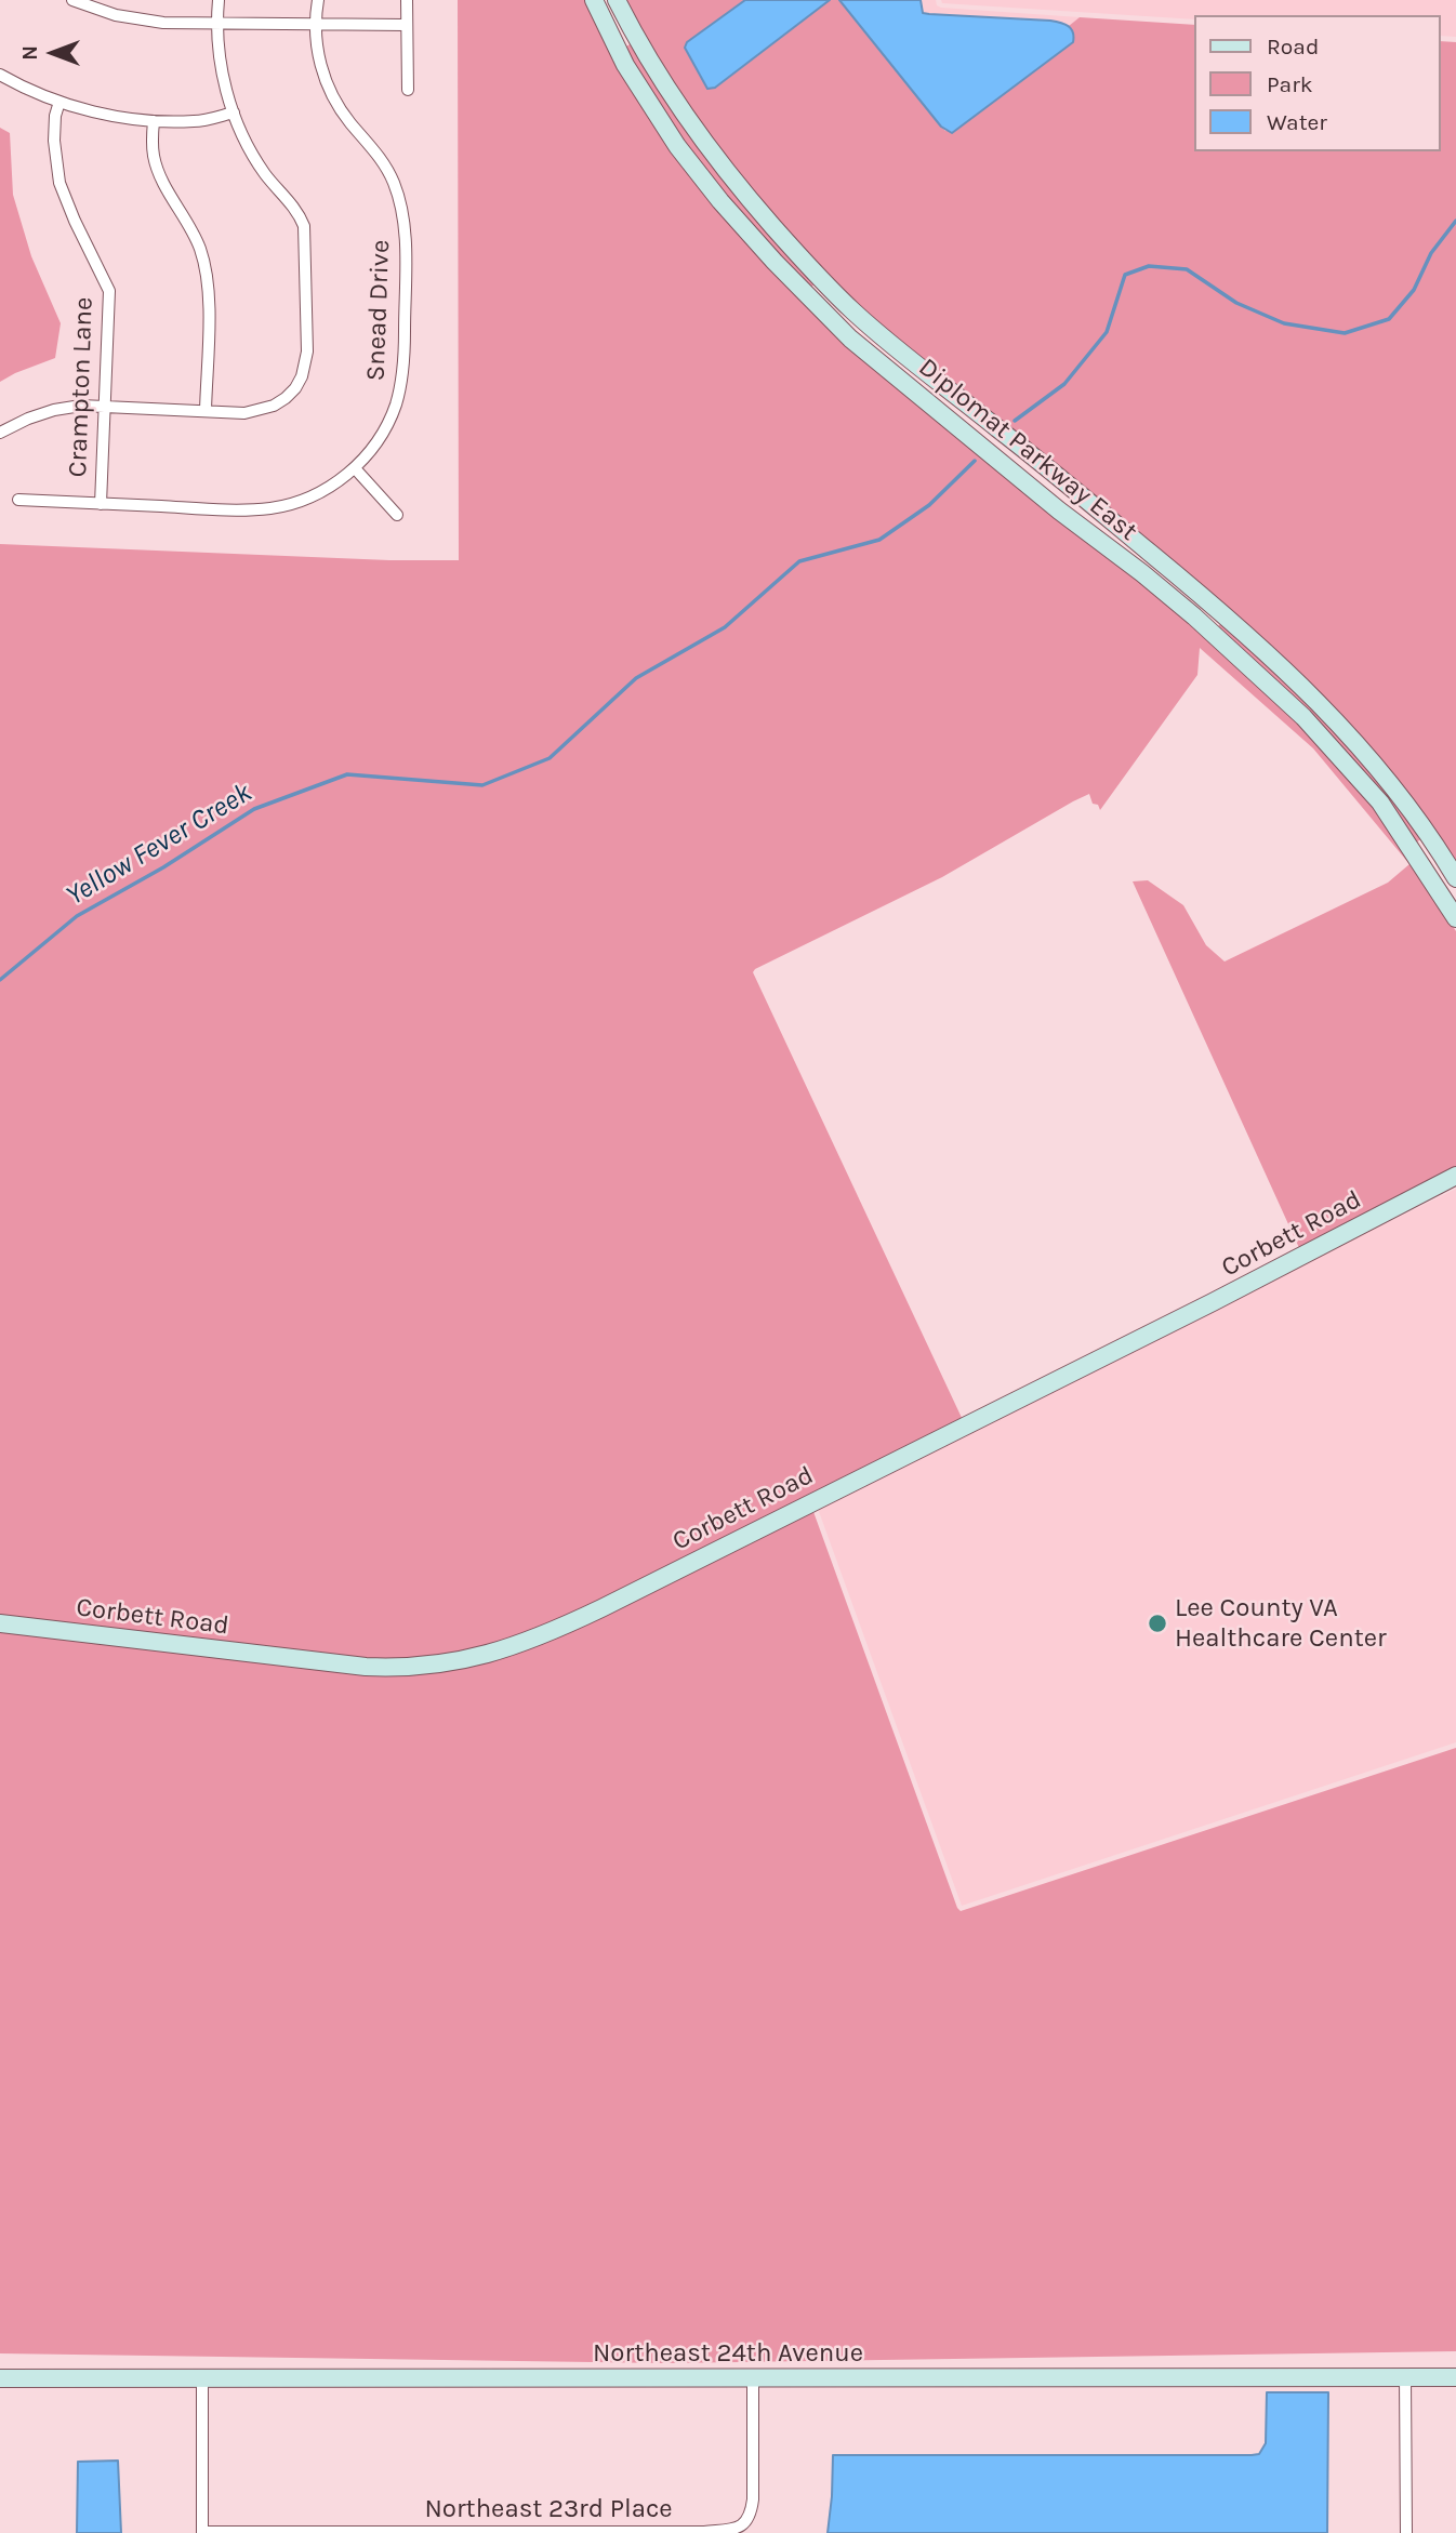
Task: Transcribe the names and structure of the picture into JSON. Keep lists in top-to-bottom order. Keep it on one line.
{"streets":{"street":["Snead Drive","Crampton Lane","Diplomat Parkway East","Corbett Road","Northeast 24th Avenue","Northeast 23rd Place"]},"crossings":[["Snead Drive","Crampton Lane"],["Northeast 24th Avenue","Northeast 23rd Place"]],"water":["Yellow Fever Creek"],"places":["Lee County VA Healthcare Center"],"legend":["Road","Park","Water"],"north":"left"}
